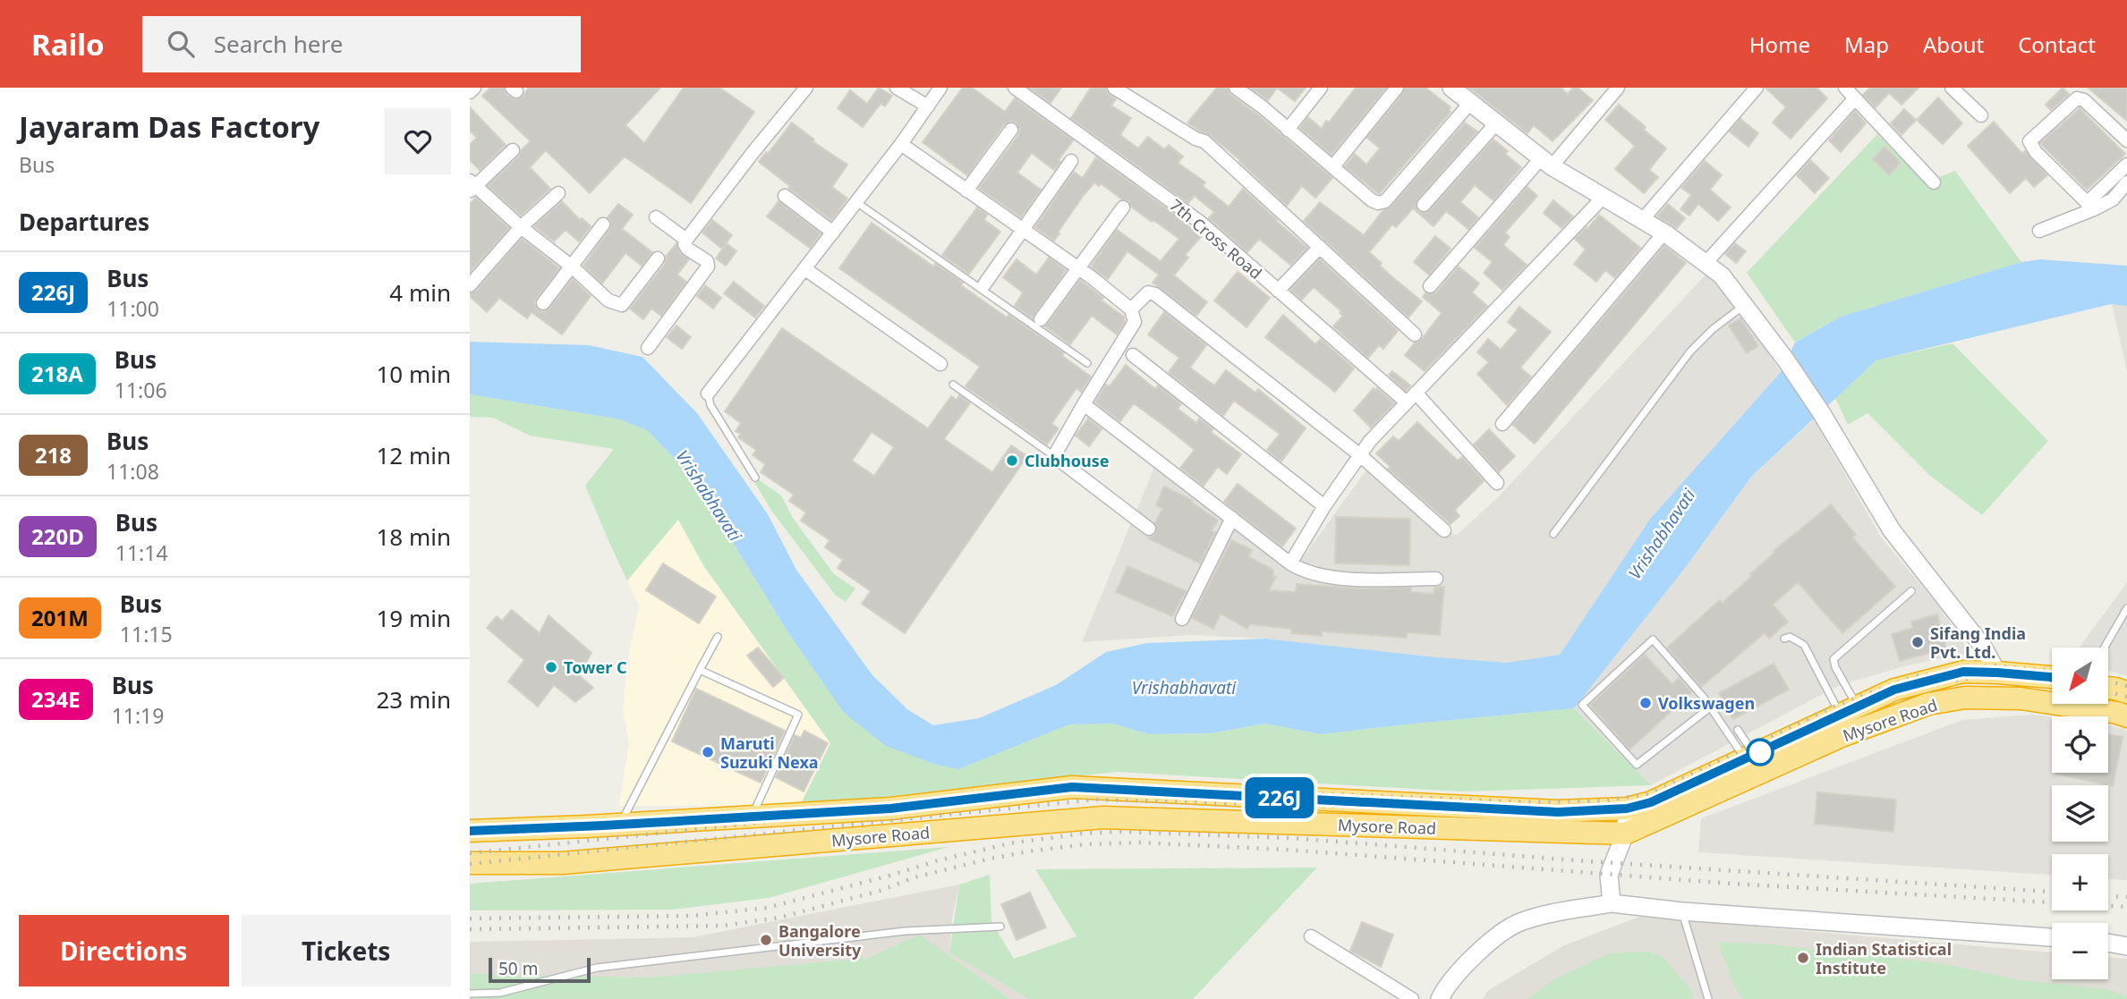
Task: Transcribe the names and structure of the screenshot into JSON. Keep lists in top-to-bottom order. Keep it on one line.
{"streets":{"highway":["Mysore Road"],"street":["7th Cross Road"]},"water":["Vrishabhavati"],"places":["Clubhouse","Sifang India Pvt. Ltd.","Tower C","Volkswagen","Maruti Suzuki Nexa","Bangalore University","Indian Statistical Institute"],"lines":["bus line 226J"],"scale_bar":"50 m","north":"bottom left","page":{"header":"Railo","search":"Search here","nav":["Home","Map","About","Contact"],"heading":[["Jayaram Das Factory","Bus"],"Departures"],"on_map":"226J","list":[{"mark":"226J","name":"Bus","note":"11:00","value":"4 min"},{"mark":"218A","name":"Bus","note":"11:06","value":"10 min"},{"mark":"218","name":"Bus","note":"11:08","value":"12 min"},{"mark":"220D","name":"Bus","note":"11:14","value":"18 min"},{"mark":"201M","name":"Bus","note":"11:15","value":"19 min"},{"mark":"234E","name":"Bus","note":"11:19","value":"23 min"}],"map_buttons":["+","−"],"buttons":["Directions","Tickets"],"scale":"50 m"}}
